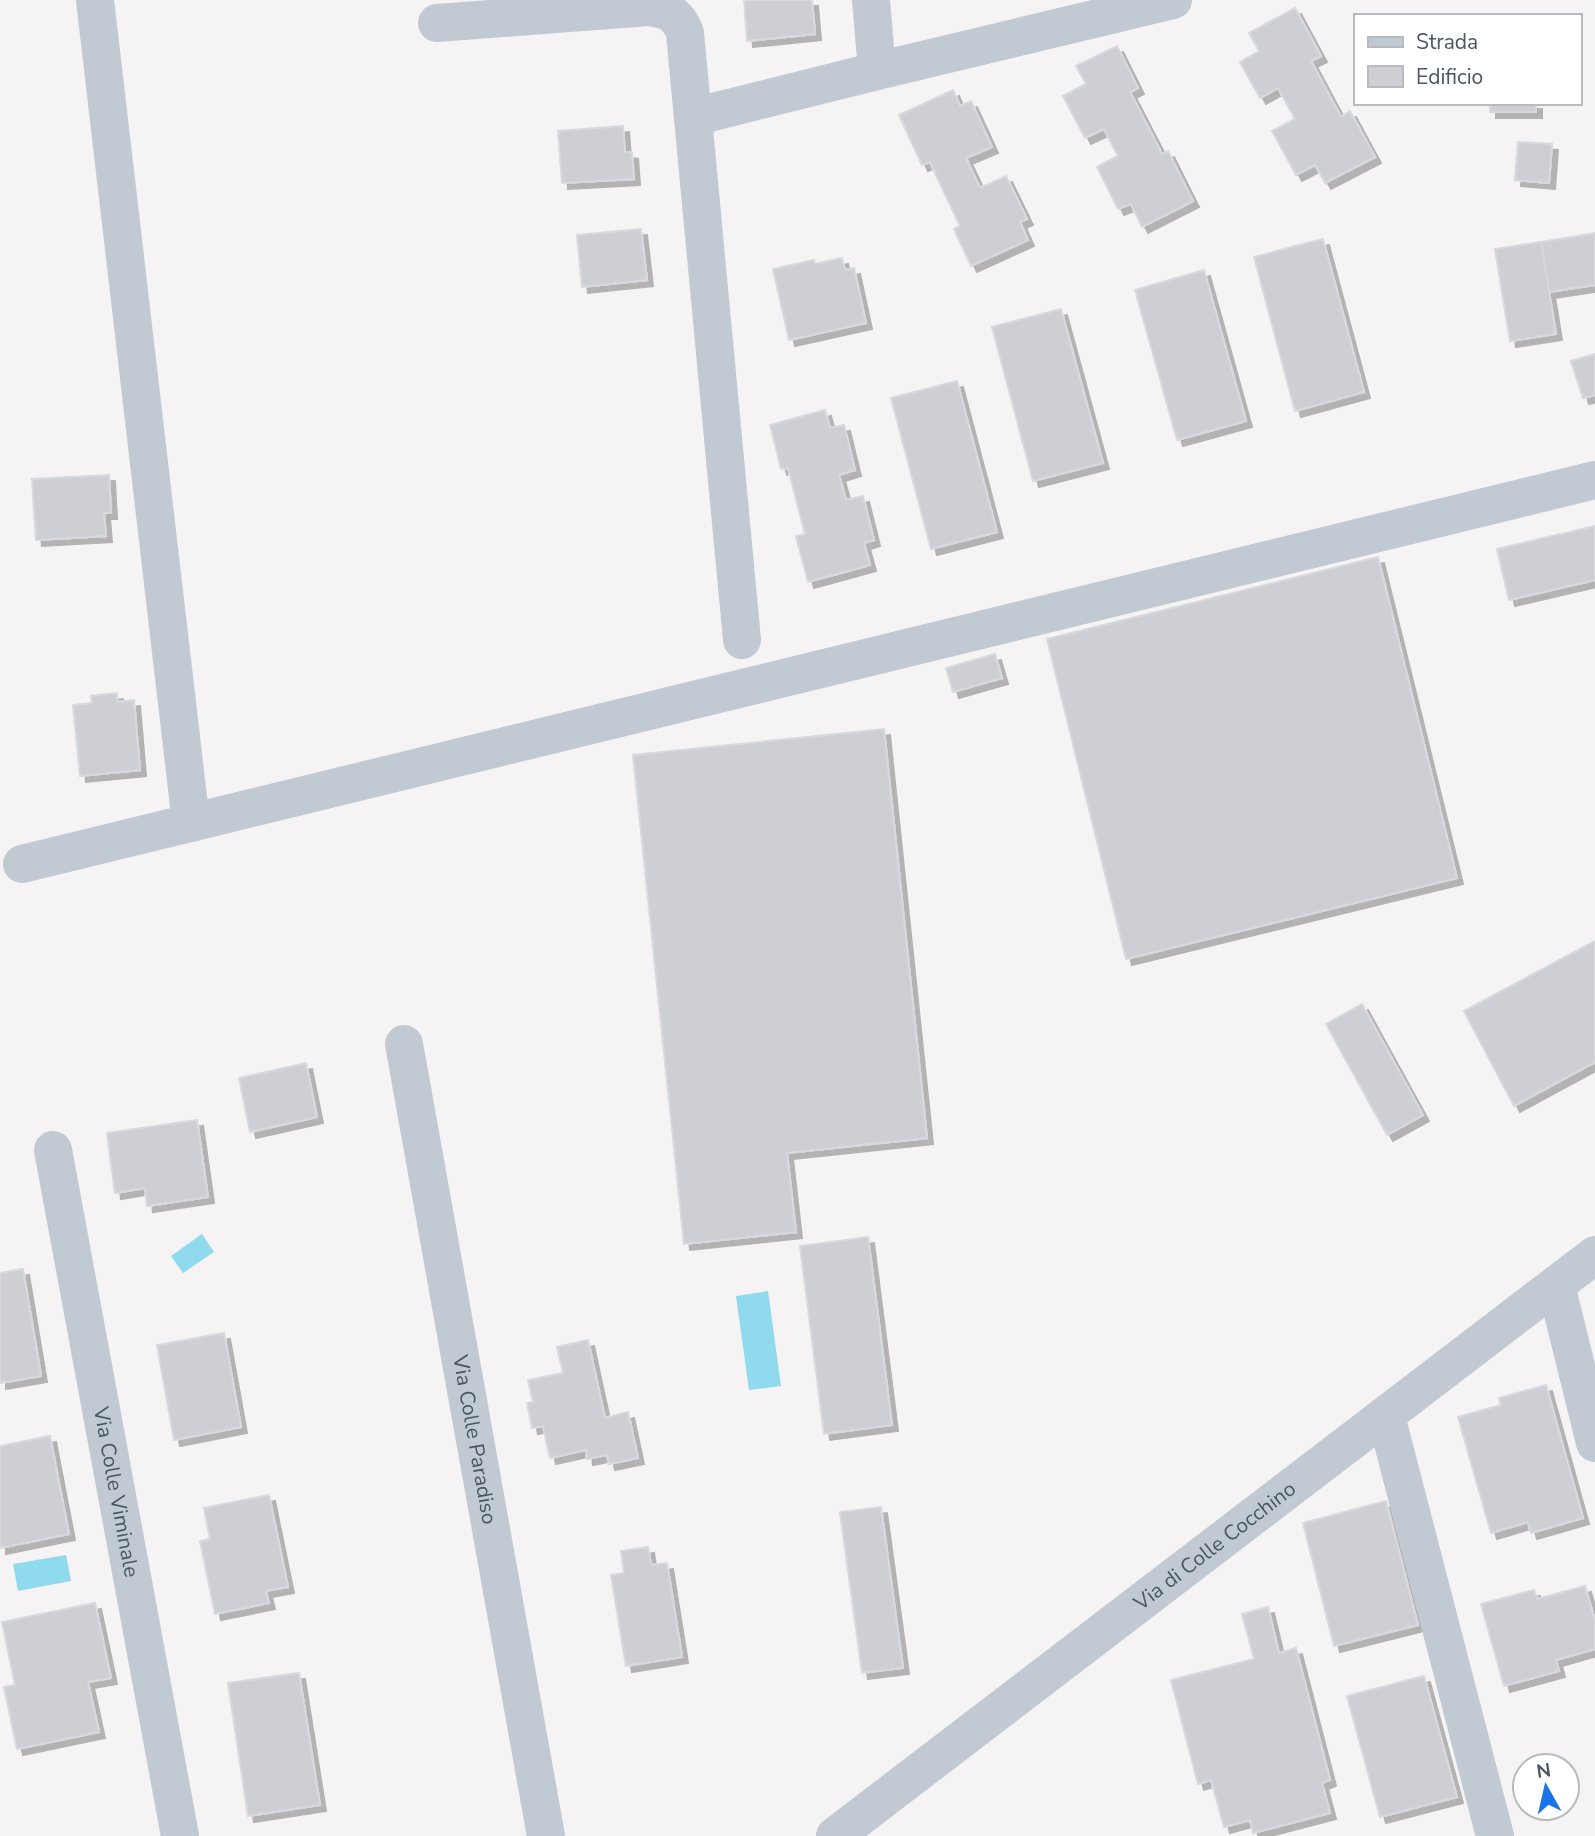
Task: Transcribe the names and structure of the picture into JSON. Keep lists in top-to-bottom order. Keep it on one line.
{"streets":{"street":["Via Colle Paradiso","Via Colle Viminale","Via di Colle Cocchino"]},"legend":["Strada","Edificio"],"north":"top"}
